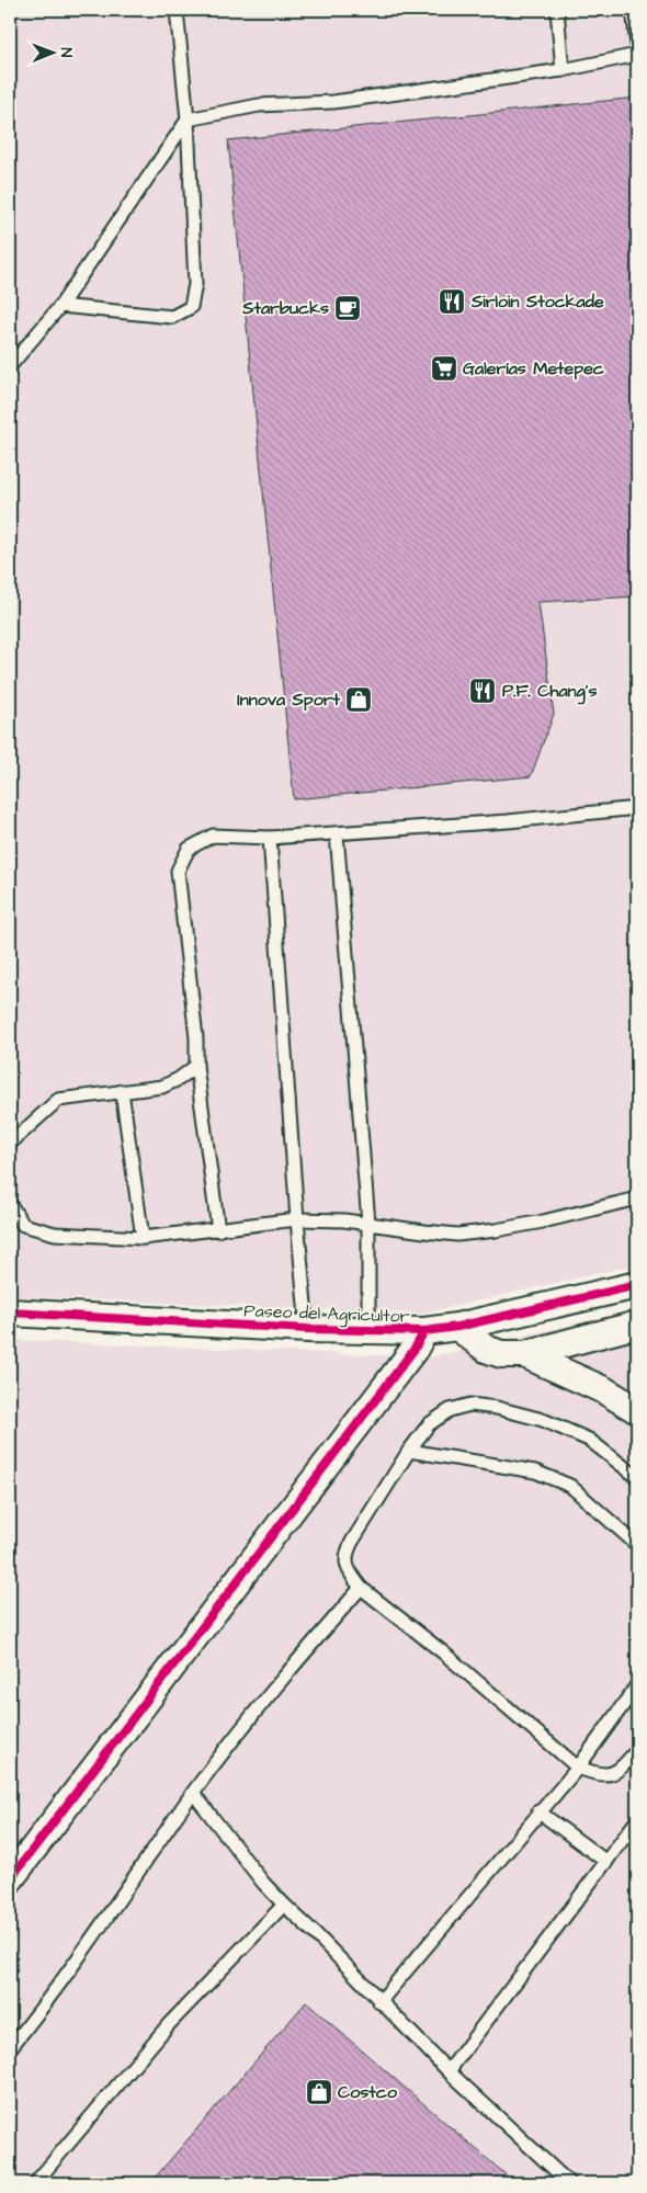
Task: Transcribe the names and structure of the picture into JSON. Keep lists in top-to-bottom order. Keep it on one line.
{"streets":{"street":["Paseo del Agricultor"]},"places":{"restaurant":["Sirloin Stockade","P.F. Chang's"],"cafe":["Starbucks"],"supermarket":["Galerías Metepec"],"shop":["Innova Sport","Costco"]},"north":"right"}
